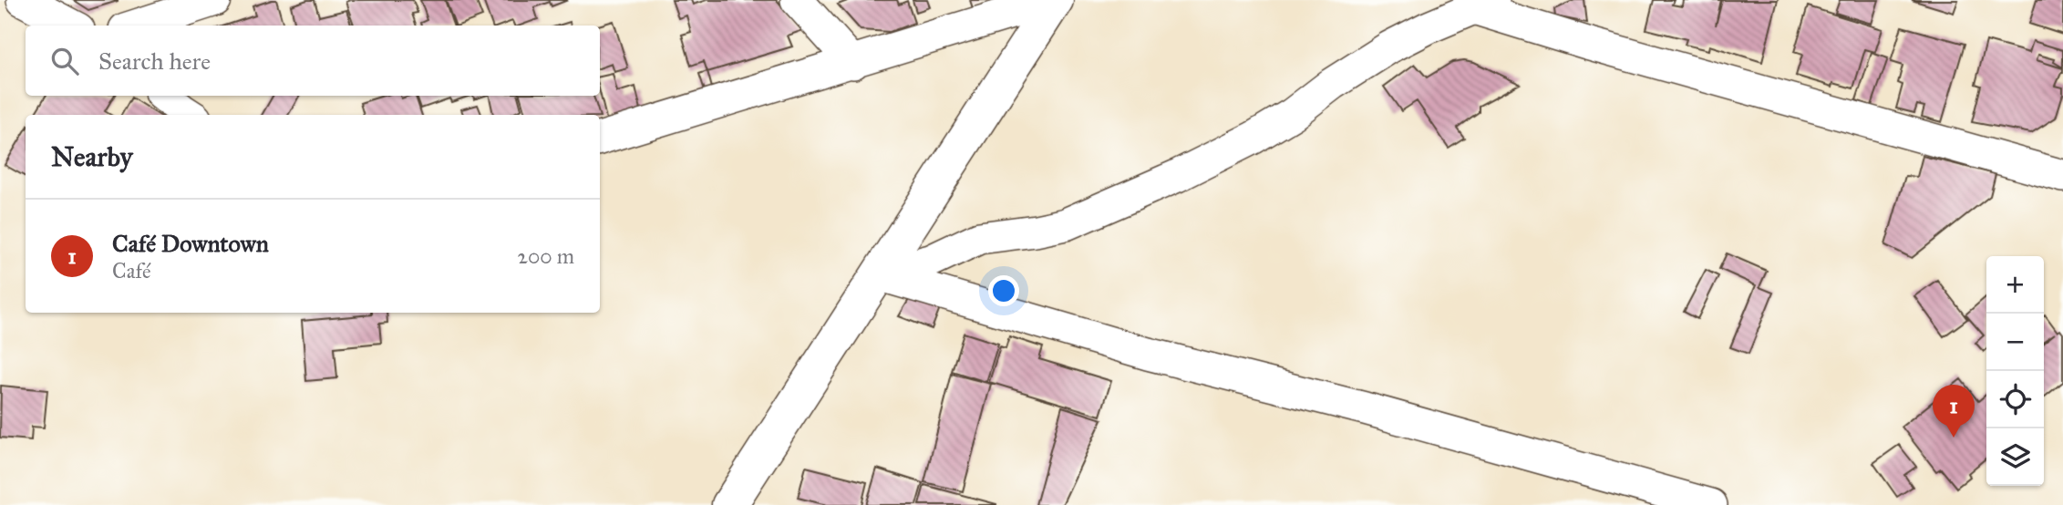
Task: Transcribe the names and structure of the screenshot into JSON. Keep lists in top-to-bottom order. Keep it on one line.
{"page":{"search":"Search here","heading":"Nearby","list":[{"mark":"1","name":"Café Downtown","note":"Café","value":"200 m"}],"map_buttons":["+","−"],"pins":"1"}}
